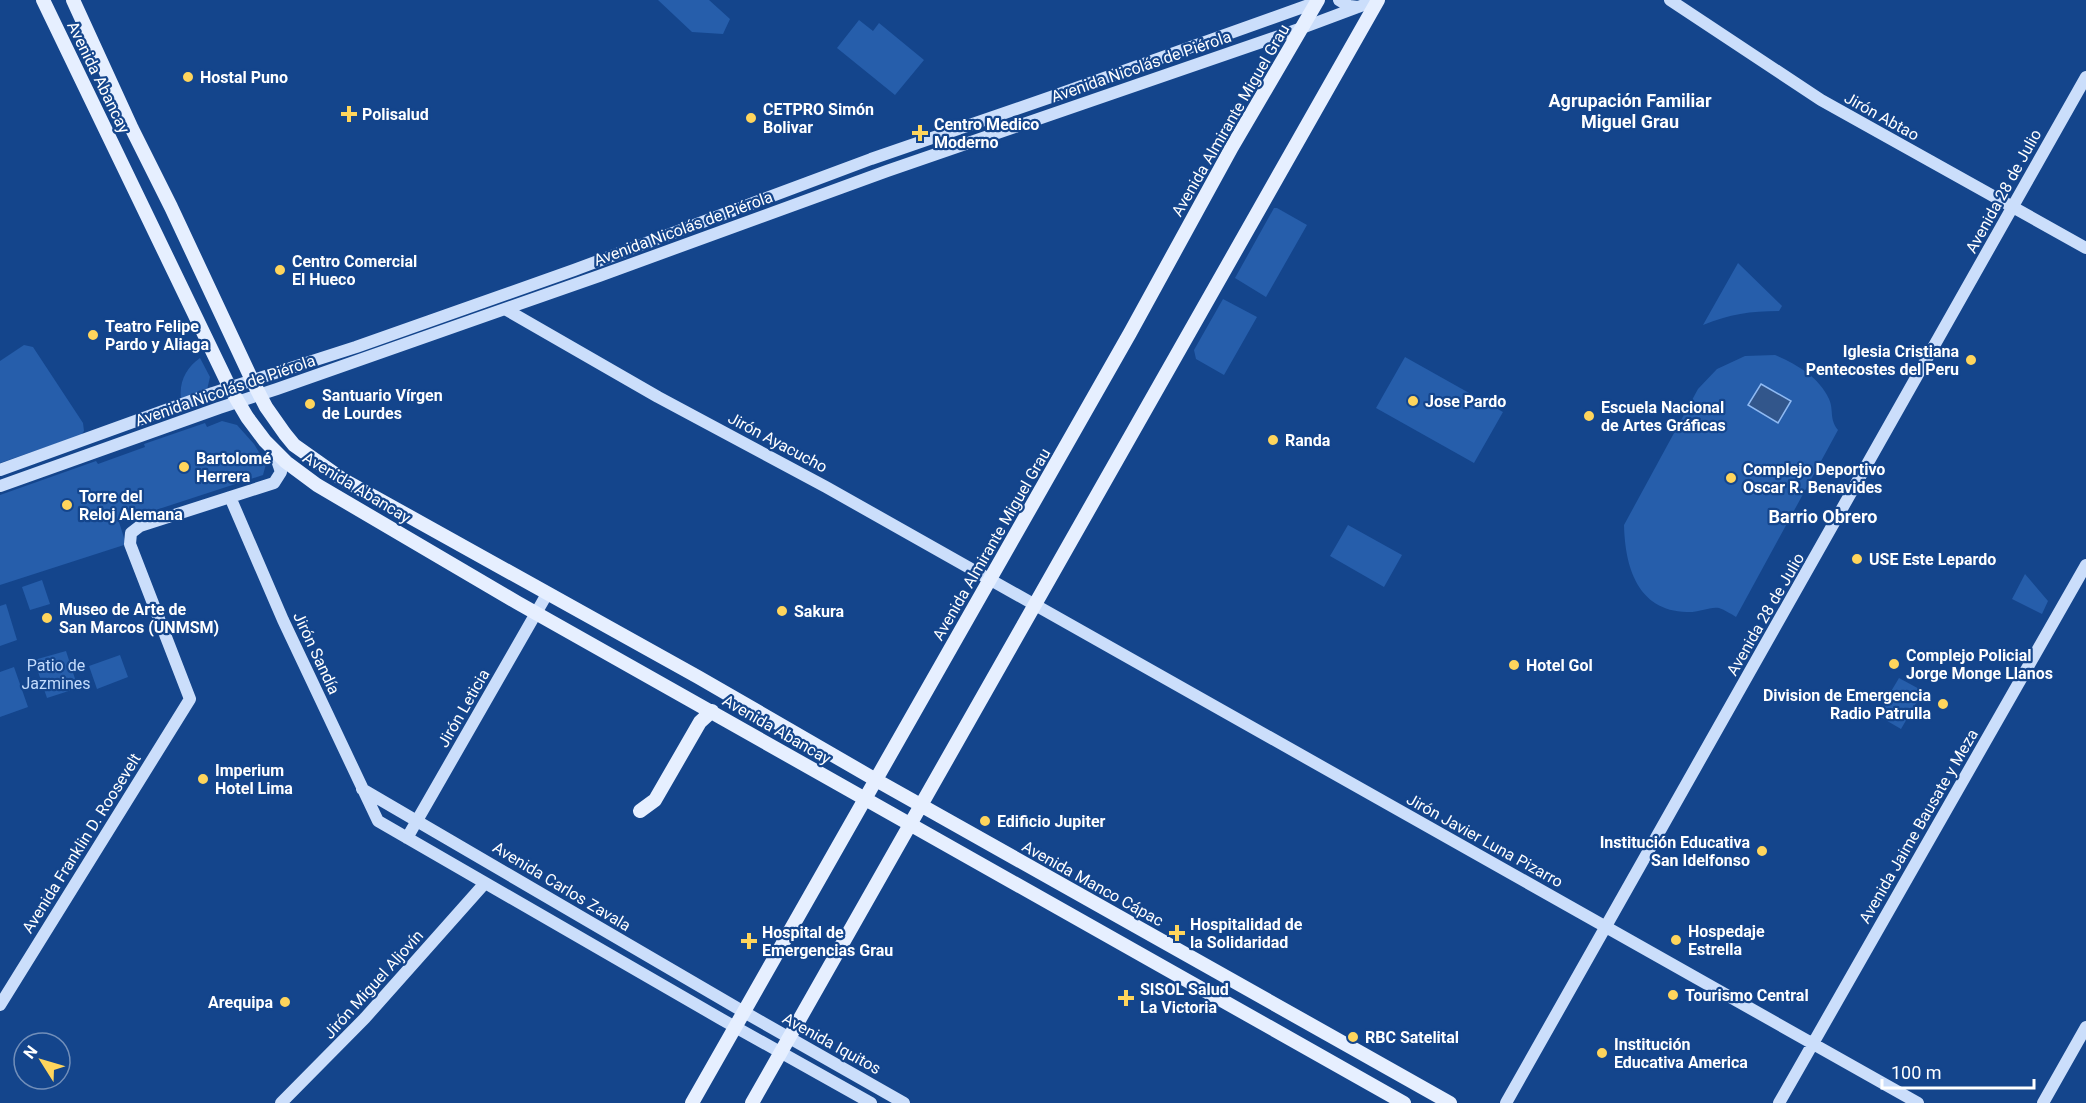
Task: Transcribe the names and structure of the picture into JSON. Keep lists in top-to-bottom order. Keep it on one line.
{"streets":{"main road":["Avenida Nicolás de Piérola","Avenida Abancay","Jirón Abtao","Avenida Almirante Miguel Grau","Avenida 28 de Julio","Jirón Ayacucho","Jirón Sandía","Jirón Leticia","Avenida Jaime Bausate y Meza","Jirón Javier Luna Pizarro","Avenida Franklin D. Roosevelt","Avenida Manco Cápac","Avenida Carlos Zavala","Jirón Miguel Aljovín","Avenida Iquitos"]},"crossings":[["Avenida Nicolás de Piérola","Avenida Abancay"],["Avenida Nicolás de Piérola","Avenida Almirante Miguel Grau"],["Avenida Nicolás de Piérola","Jirón Ayacucho"],["Avenida Abancay","Avenida Almirante Miguel Grau"],["Avenida Abancay","Jirón Leticia"],["Avenida Abancay","Avenida Manco Cápac"],["Jirón Abtao","Avenida 28 de Julio"],["Avenida Almirante Miguel Grau","Jirón Ayacucho"],["Avenida Almirante Miguel Grau","Avenida Manco Cápac"],["Avenida Almirante Miguel Grau","Avenida Carlos Zavala"],["Avenida Almirante Miguel Grau","Avenida Iquitos"],["Avenida 28 de Julio","Jirón Javier Luna Pizarro"],["Jirón Ayacucho","Jirón Javier Luna Pizarro"],["Jirón Sandía","Jirón Leticia"],["Jirón Sandía","Avenida Franklin D. Roosevelt"],["Jirón Sandía","Avenida Carlos Zavala"],["Jirón Leticia","Avenida Carlos Zavala"],["Avenida Jaime Bausate y Meza","Jirón Javier Luna Pizarro"],["Avenida Carlos Zavala","Avenida Iquitos"]],"districts":["Agrupación Familiar Miguel Grau","Barrio Obrero"],"parks":["Patio de Jazmines"],"places":{"other":["Hostal Puno","CETPRO Simón Bolivar","Centro Comercial El Hueco","Teatro Felipe Pardo y Aliaga","Iglesia Cristiana Pentecostes del Peru","Jose Pardo","Santuario Vírgen de Lourdes","Escuela Nacional de Artes Gráficas","Randa","Bartolomé Herrera","Complejo Deportivo Oscar R. Benavides","Torre del Reloj Alemana","USE Este Lepardo","Sakura","Museo de Arte de San Marcos (UNMSM)","Complejo Policial Jorge Monge Llanos","Hotel Gol","Division de Emergencia Radio Patrulla","Imperium Hotel Lima","Edificio Jupiter","Institución Educativa San Idelfonso","Hospedaje Estrella","Tourismo Central","Arequipa","RBC Satelital","Institución Educativa America"],"health":["Polisalud","Centro Medico Moderno","Hospitalidad de la Solidaridad","Hospital de Emergencias Grau","SISOL Salud La Victoria"]},"scale_bar":"100 m","north":"top left"}
